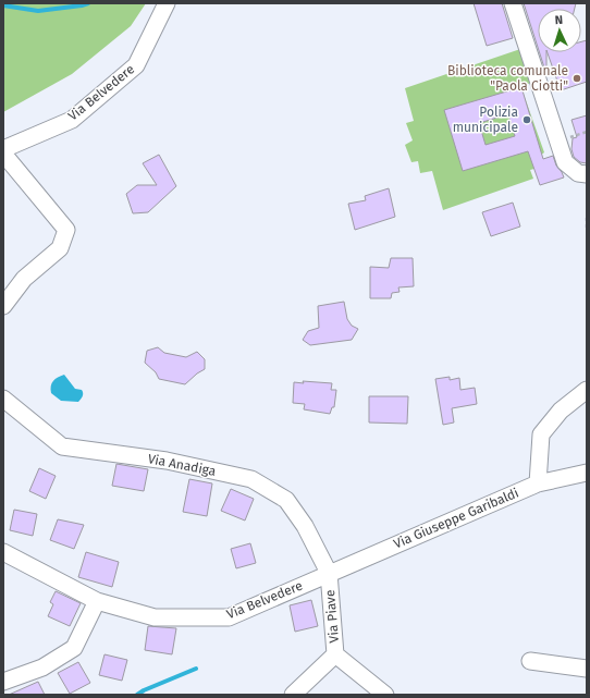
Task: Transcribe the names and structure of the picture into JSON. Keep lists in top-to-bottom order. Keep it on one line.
{"streets":{"street":["Via Belvedere","Via Anadiga","Via Giuseppe Garibaldi","Via Piave"]},"crossings":[["Via Belvedere","Via Anadiga"],["Via Belvedere","Via Giuseppe Garibaldi"],["Via Belvedere","Via Piave"],["Via Anadiga","Via Giuseppe Garibaldi"],["Via Anadiga","Via Piave"],["Via Giuseppe Garibaldi","Via Piave"]],"places":["Biblioteca comunale \"Paola Ciotti\"","Polizia municipale"],"north":"top"}
